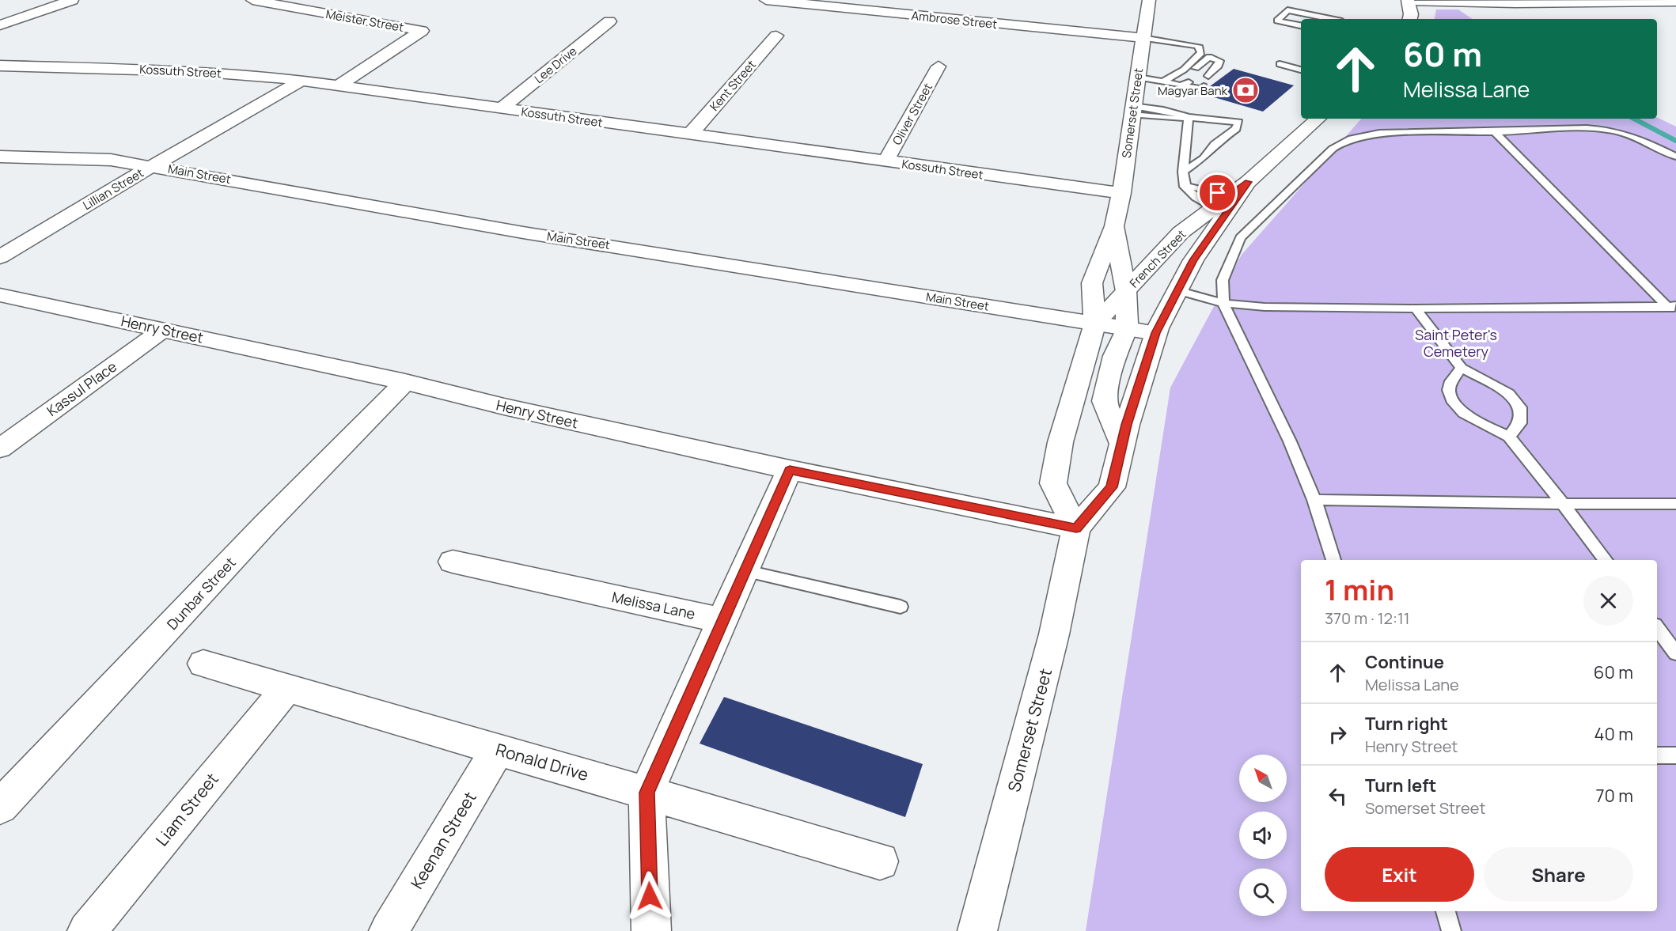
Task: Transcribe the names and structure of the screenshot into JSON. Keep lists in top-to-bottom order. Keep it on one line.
{"streets":{"street":["Ambrose Street","Meister Street","Lee Drive","Kossuth Street","Kent Street","Somerset Street","Oliver Street","Main Street","Lillian Street","French Street","Henry Street","Kassul Place","Dunbar Street","Melissa Lane","Ronald Drive","Liam Street","Keenan Street"]},"crossings":[["Ambrose Street","Somerset Street"],["Meister Street","Kossuth Street"],["Lee Drive","Kossuth Street"],["Kossuth Street","Kent Street"],["Kossuth Street","Somerset Street"],["Kossuth Street","Oliver Street"],["Kossuth Street","Lillian Street"],["Somerset Street","Main Street"],["Somerset Street","French Street"],["Somerset Street","Henry Street"],["Main Street","Lillian Street"],["Main Street","French Street"],["Henry Street","Kassul Place"],["Henry Street","Dunbar Street"],["Ronald Drive","Liam Street"],["Ronald Drive","Keenan Street"]],"parks":["Saint Peter's Cemetery"],"places":{"bank":["Magyar Bank"]},"north":"top left","page":{"turn":["60 m","Melissa Lane"],"heading":["1 min","370 m · 12:11"],"list":[{"name":"Continue","note":"Melissa Lane","value":"60 m"},{"name":"Turn right","note":"Henry Street","value":"40 m"},{"name":"Turn left","note":"Somerset Street","value":"70 m"}],"buttons":["Exit","Share"]}}
